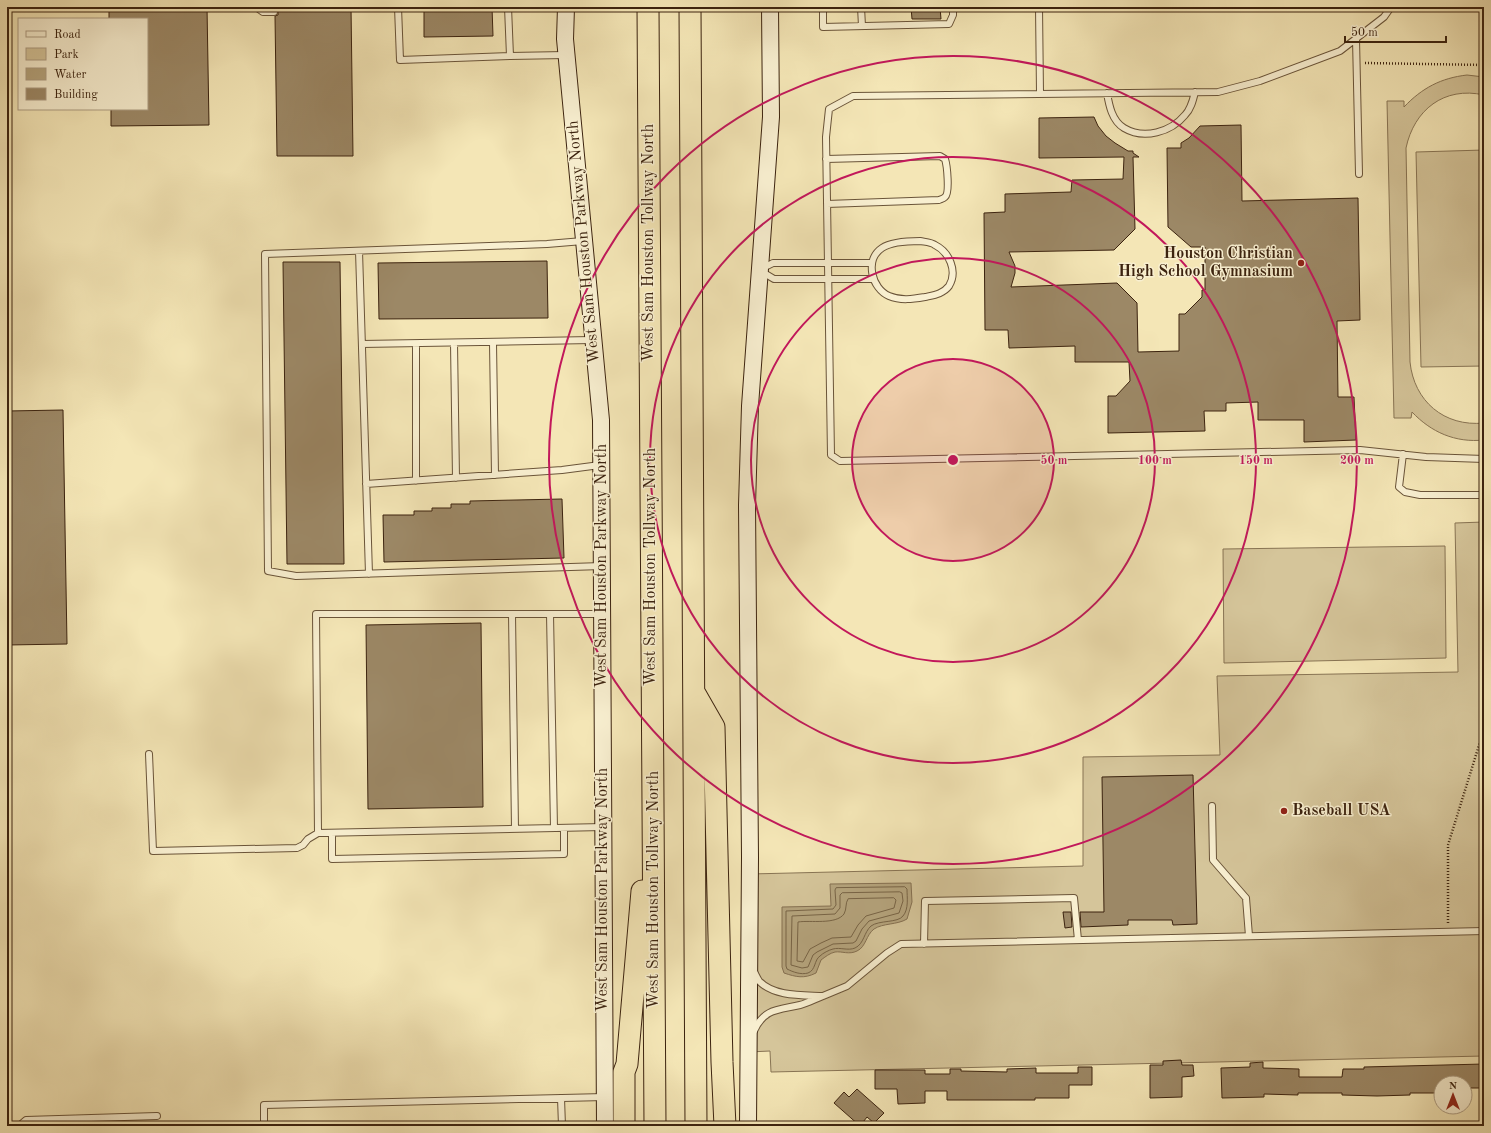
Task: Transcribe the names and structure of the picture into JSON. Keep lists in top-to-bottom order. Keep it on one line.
{"streets":{"highway":["West Sam Houston Tollway North"],"main road":["West Sam Houston Parkway North"]},"places":["Houston Christian High School Gymnasium","Baseball USA"],"legend":["Road","Park","Water","Building"],"scale_bar":"50 m","north":"top","rings":["50 m","100 m","150 m","200 m"]}
